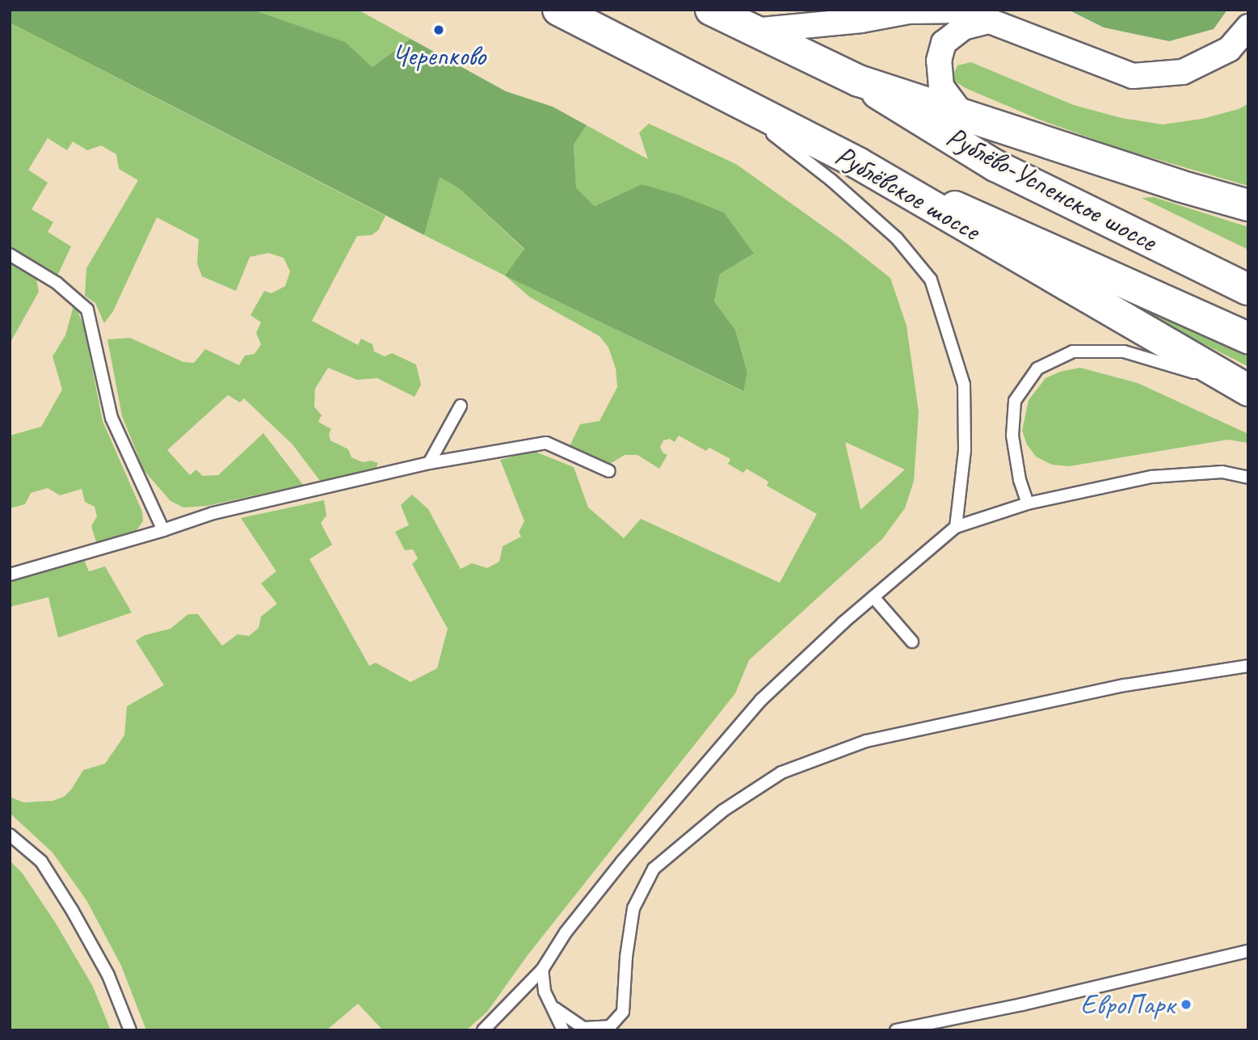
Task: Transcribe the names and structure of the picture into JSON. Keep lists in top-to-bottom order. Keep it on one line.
{"streets":{"main road":["Рублёво-Успенское шоссе","Рублёвское шоссе"]},"crossings":[["Рублёво-Успенское шоссе","Рублёвское шоссе"]],"places":["Черепково","ЕвроПарк"]}
